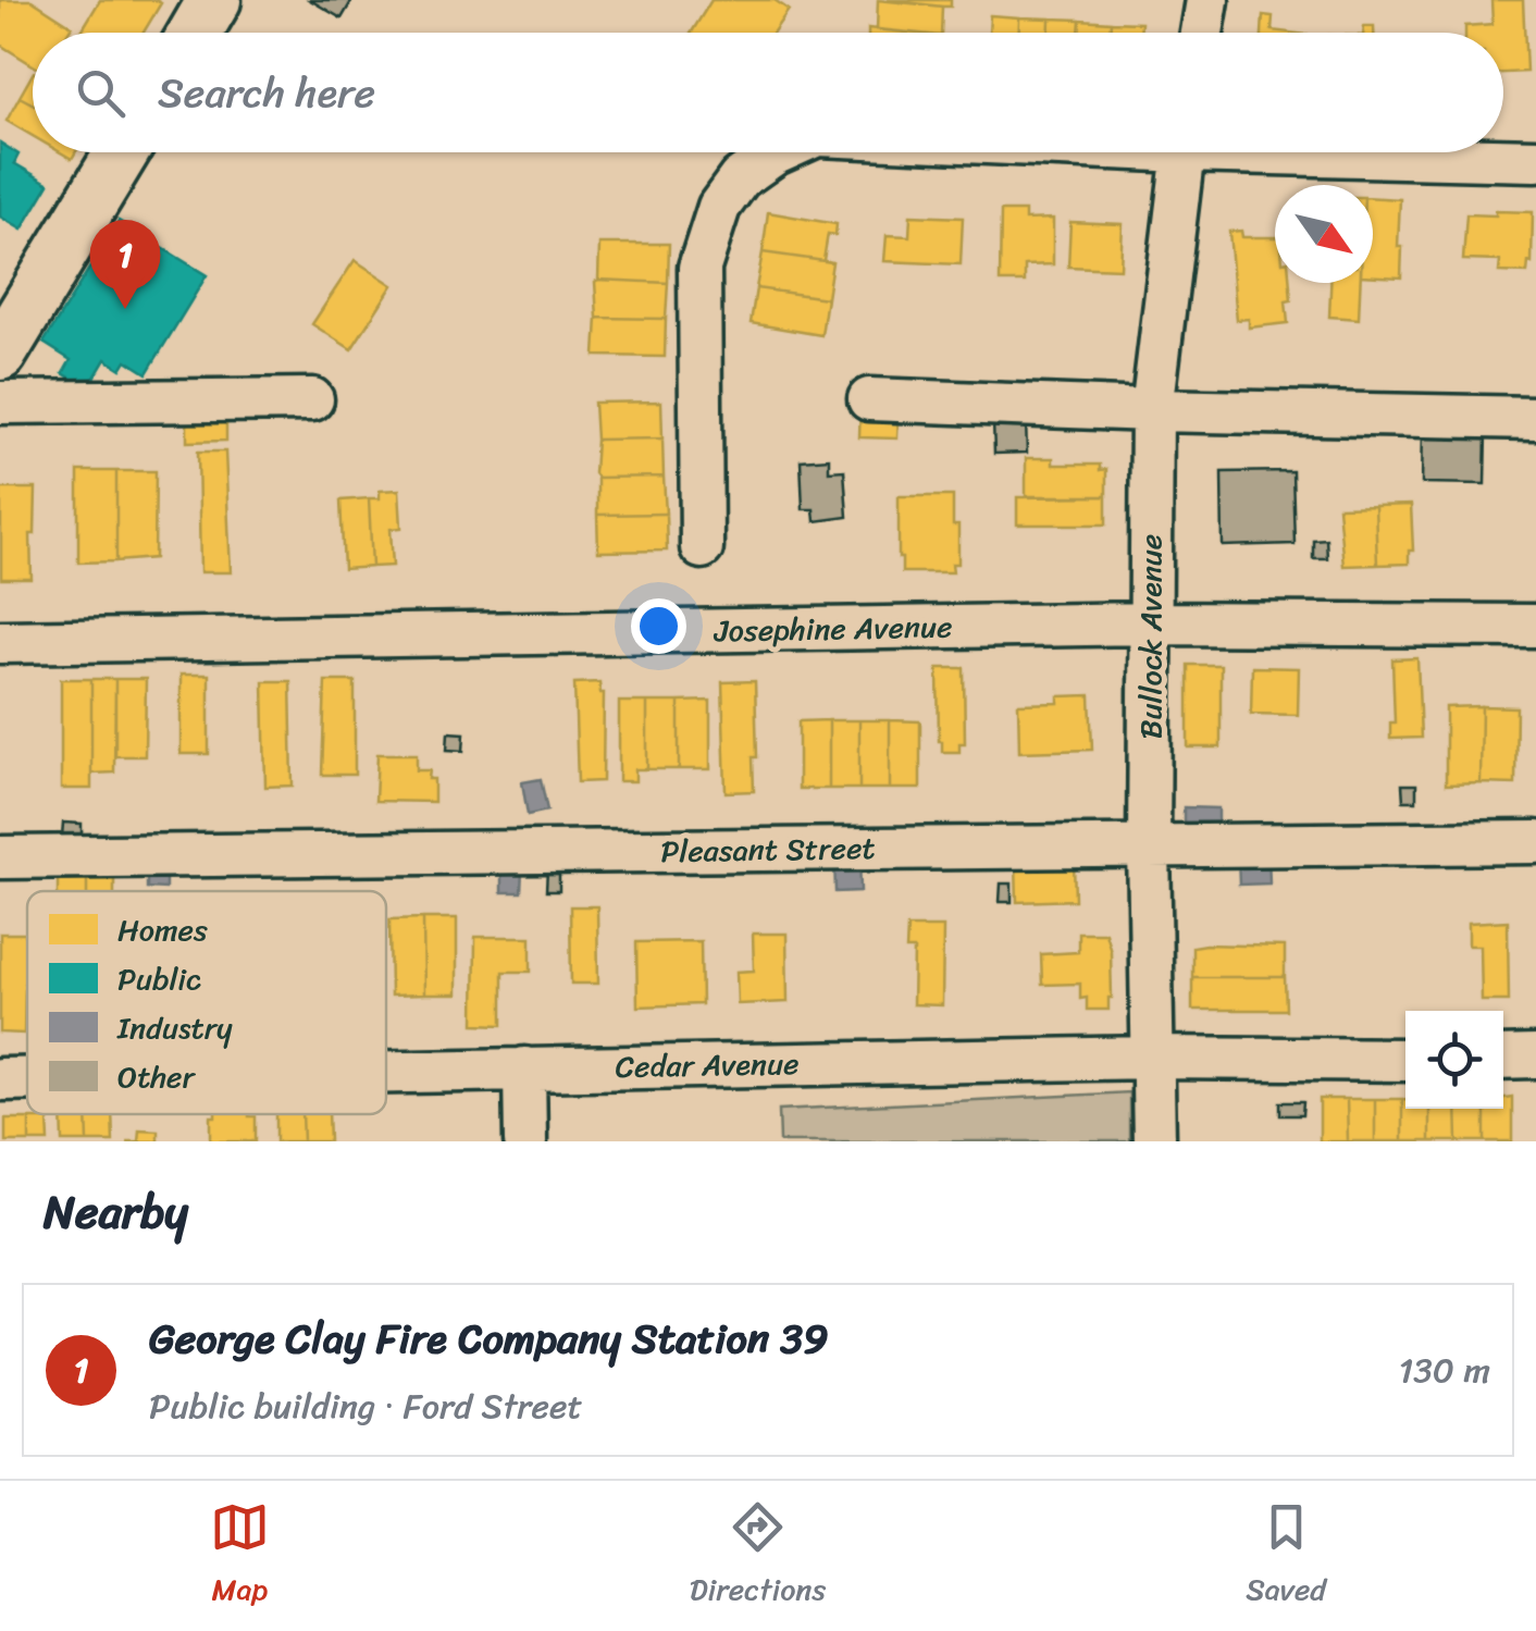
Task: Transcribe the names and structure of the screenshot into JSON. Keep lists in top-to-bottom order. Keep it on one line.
{"streets":{"street":["Josephine Avenue","Bullock Avenue","Pleasant Street","Cedar Avenue"]},"crossings":[["Josephine Avenue","Bullock Avenue"],["Bullock Avenue","Pleasant Street"],["Bullock Avenue","Cedar Avenue"]],"legend":["Homes","Public","Industry","Other"],"north":"bottom right","page":{"search":"Search here","pins":"1","heading":"Nearby","list":[{"mark":"1","name":"George Clay Fire Company Station 39","note":"Public building · Ford Street","value":"130 m"}],"nav":["Map","Directions","Saved"]}}
